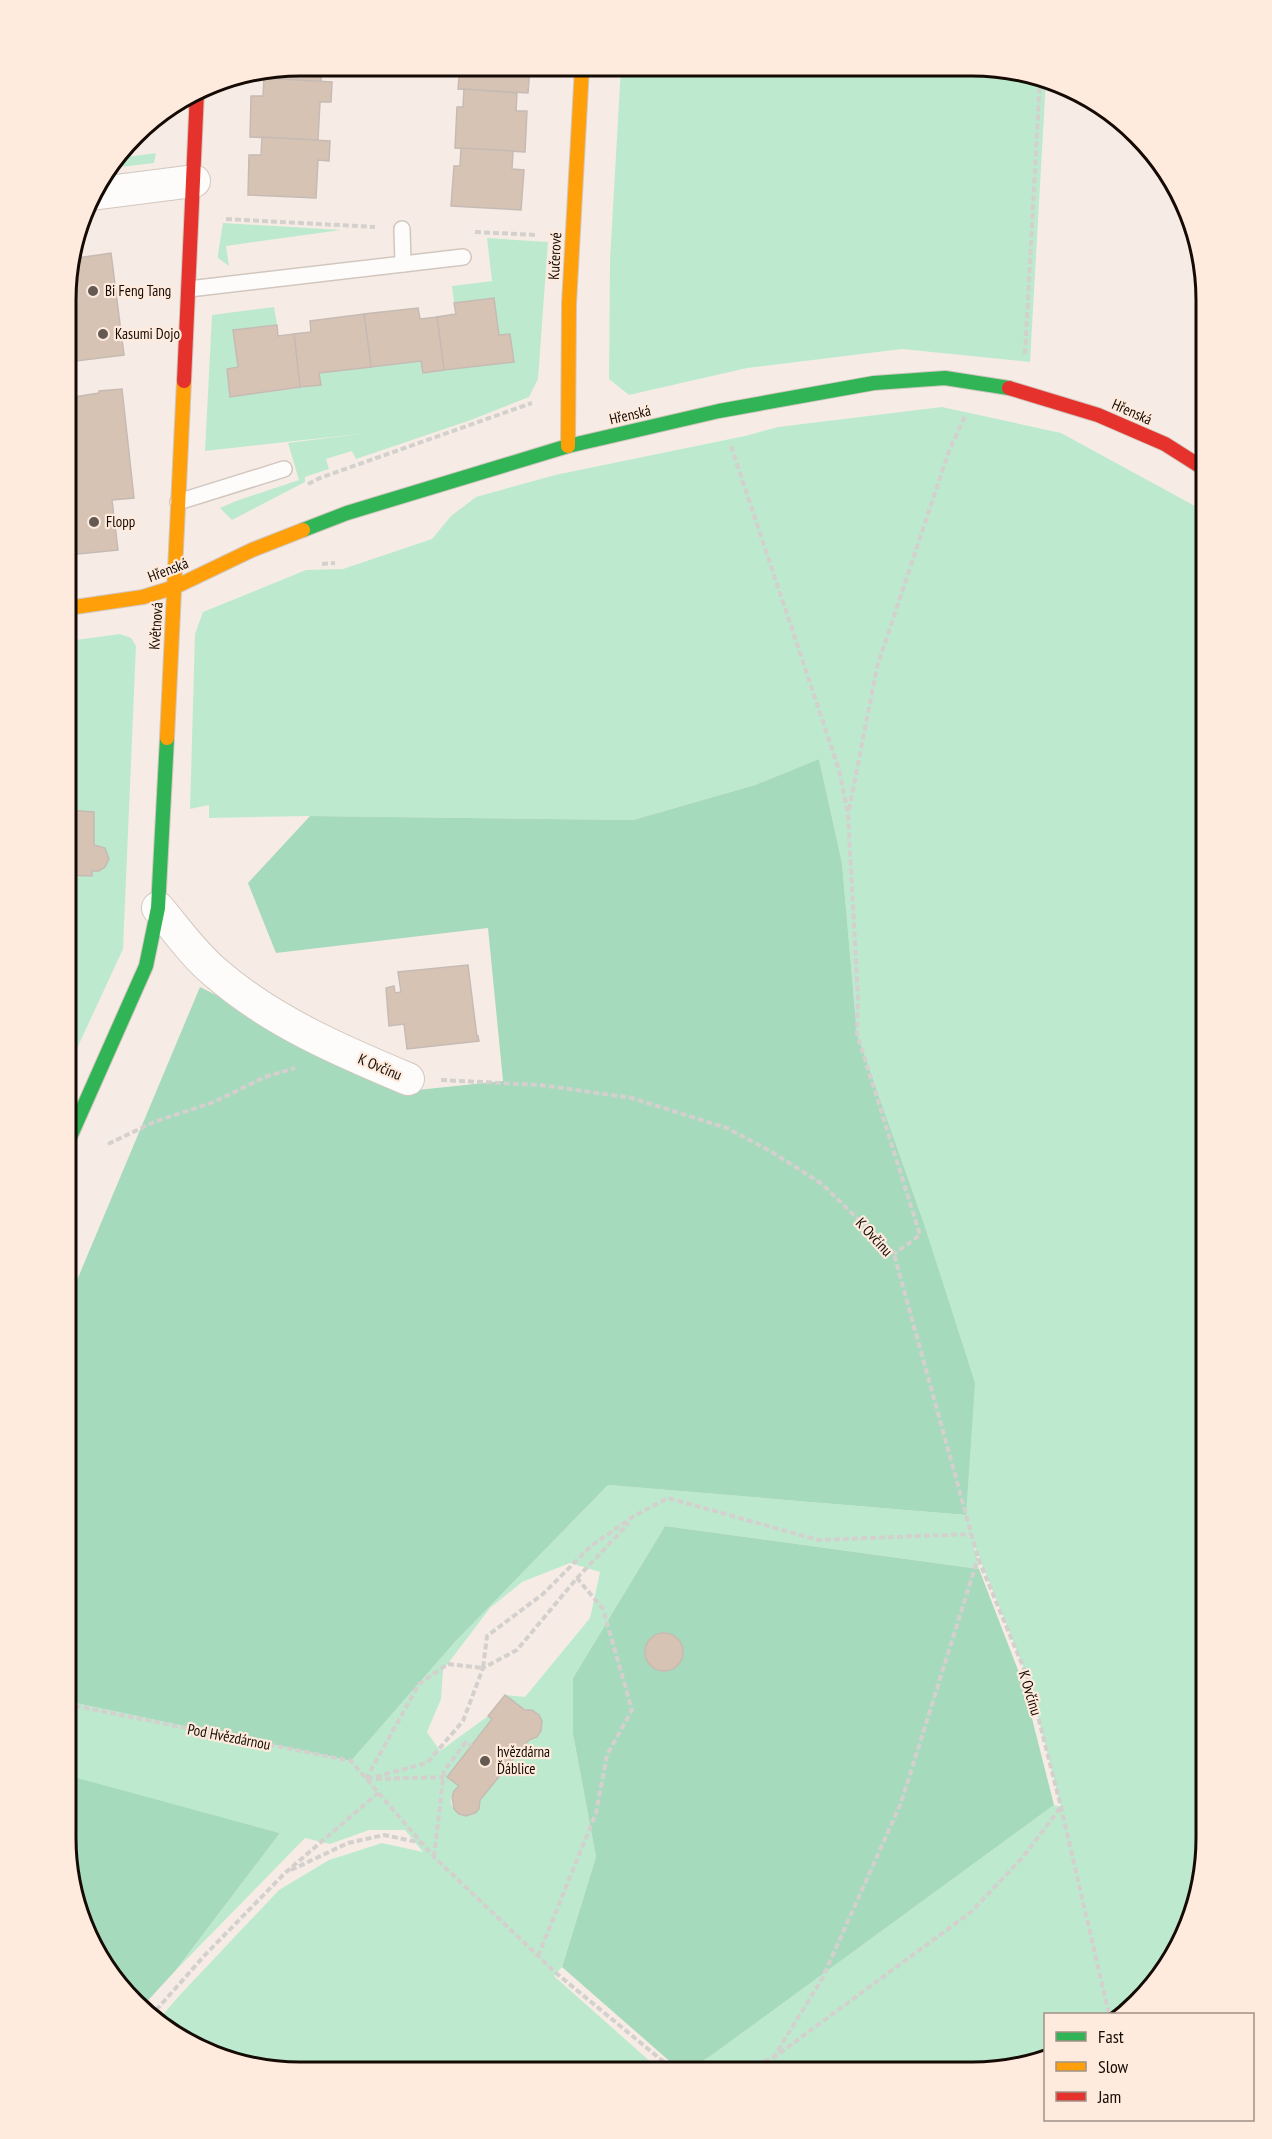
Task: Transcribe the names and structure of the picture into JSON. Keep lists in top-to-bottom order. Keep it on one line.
{"streets":{"street":["Kučerové","Hřenská","Květnová","K Ovčínu"],"path":["Pod Hvězdárnou"]},"crossings":[["Kučerové","Hřenská"],["Hřenská","Květnová"],["Květnová","K Ovčínu"]],"places":["Bi Feng Tang","Kasumi Dojo","Flopp","hvězdárna Ďáblice"],"legend":["Fast","Slow","Jam"]}
